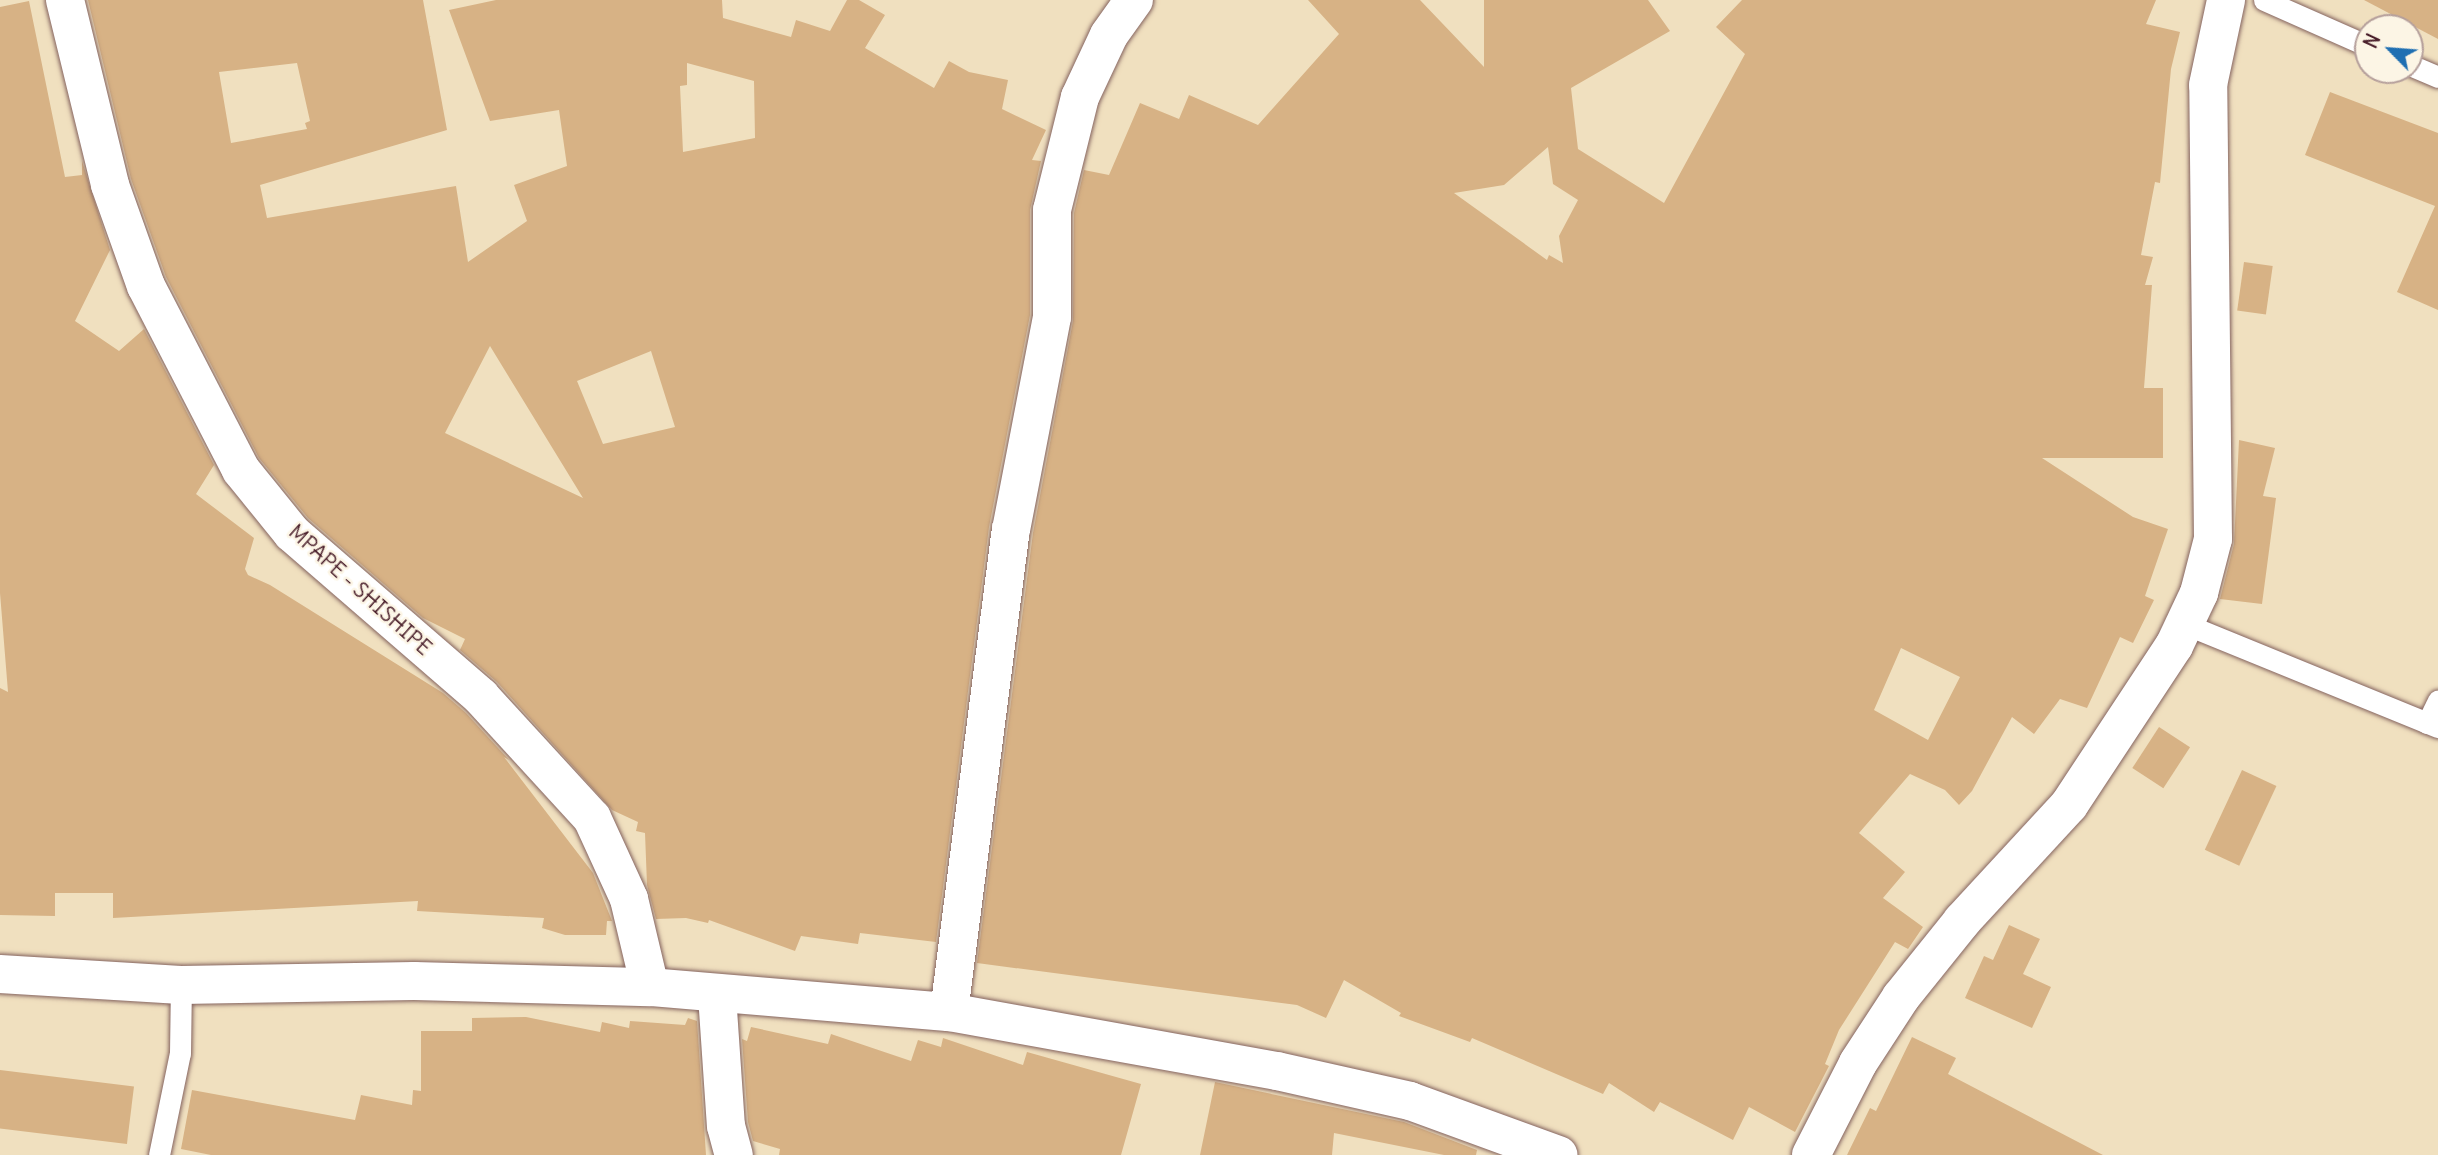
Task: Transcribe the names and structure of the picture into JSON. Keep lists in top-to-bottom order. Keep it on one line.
{"streets":{"street":["MPAPE - SHISHIPE"]},"north":"top left"}
